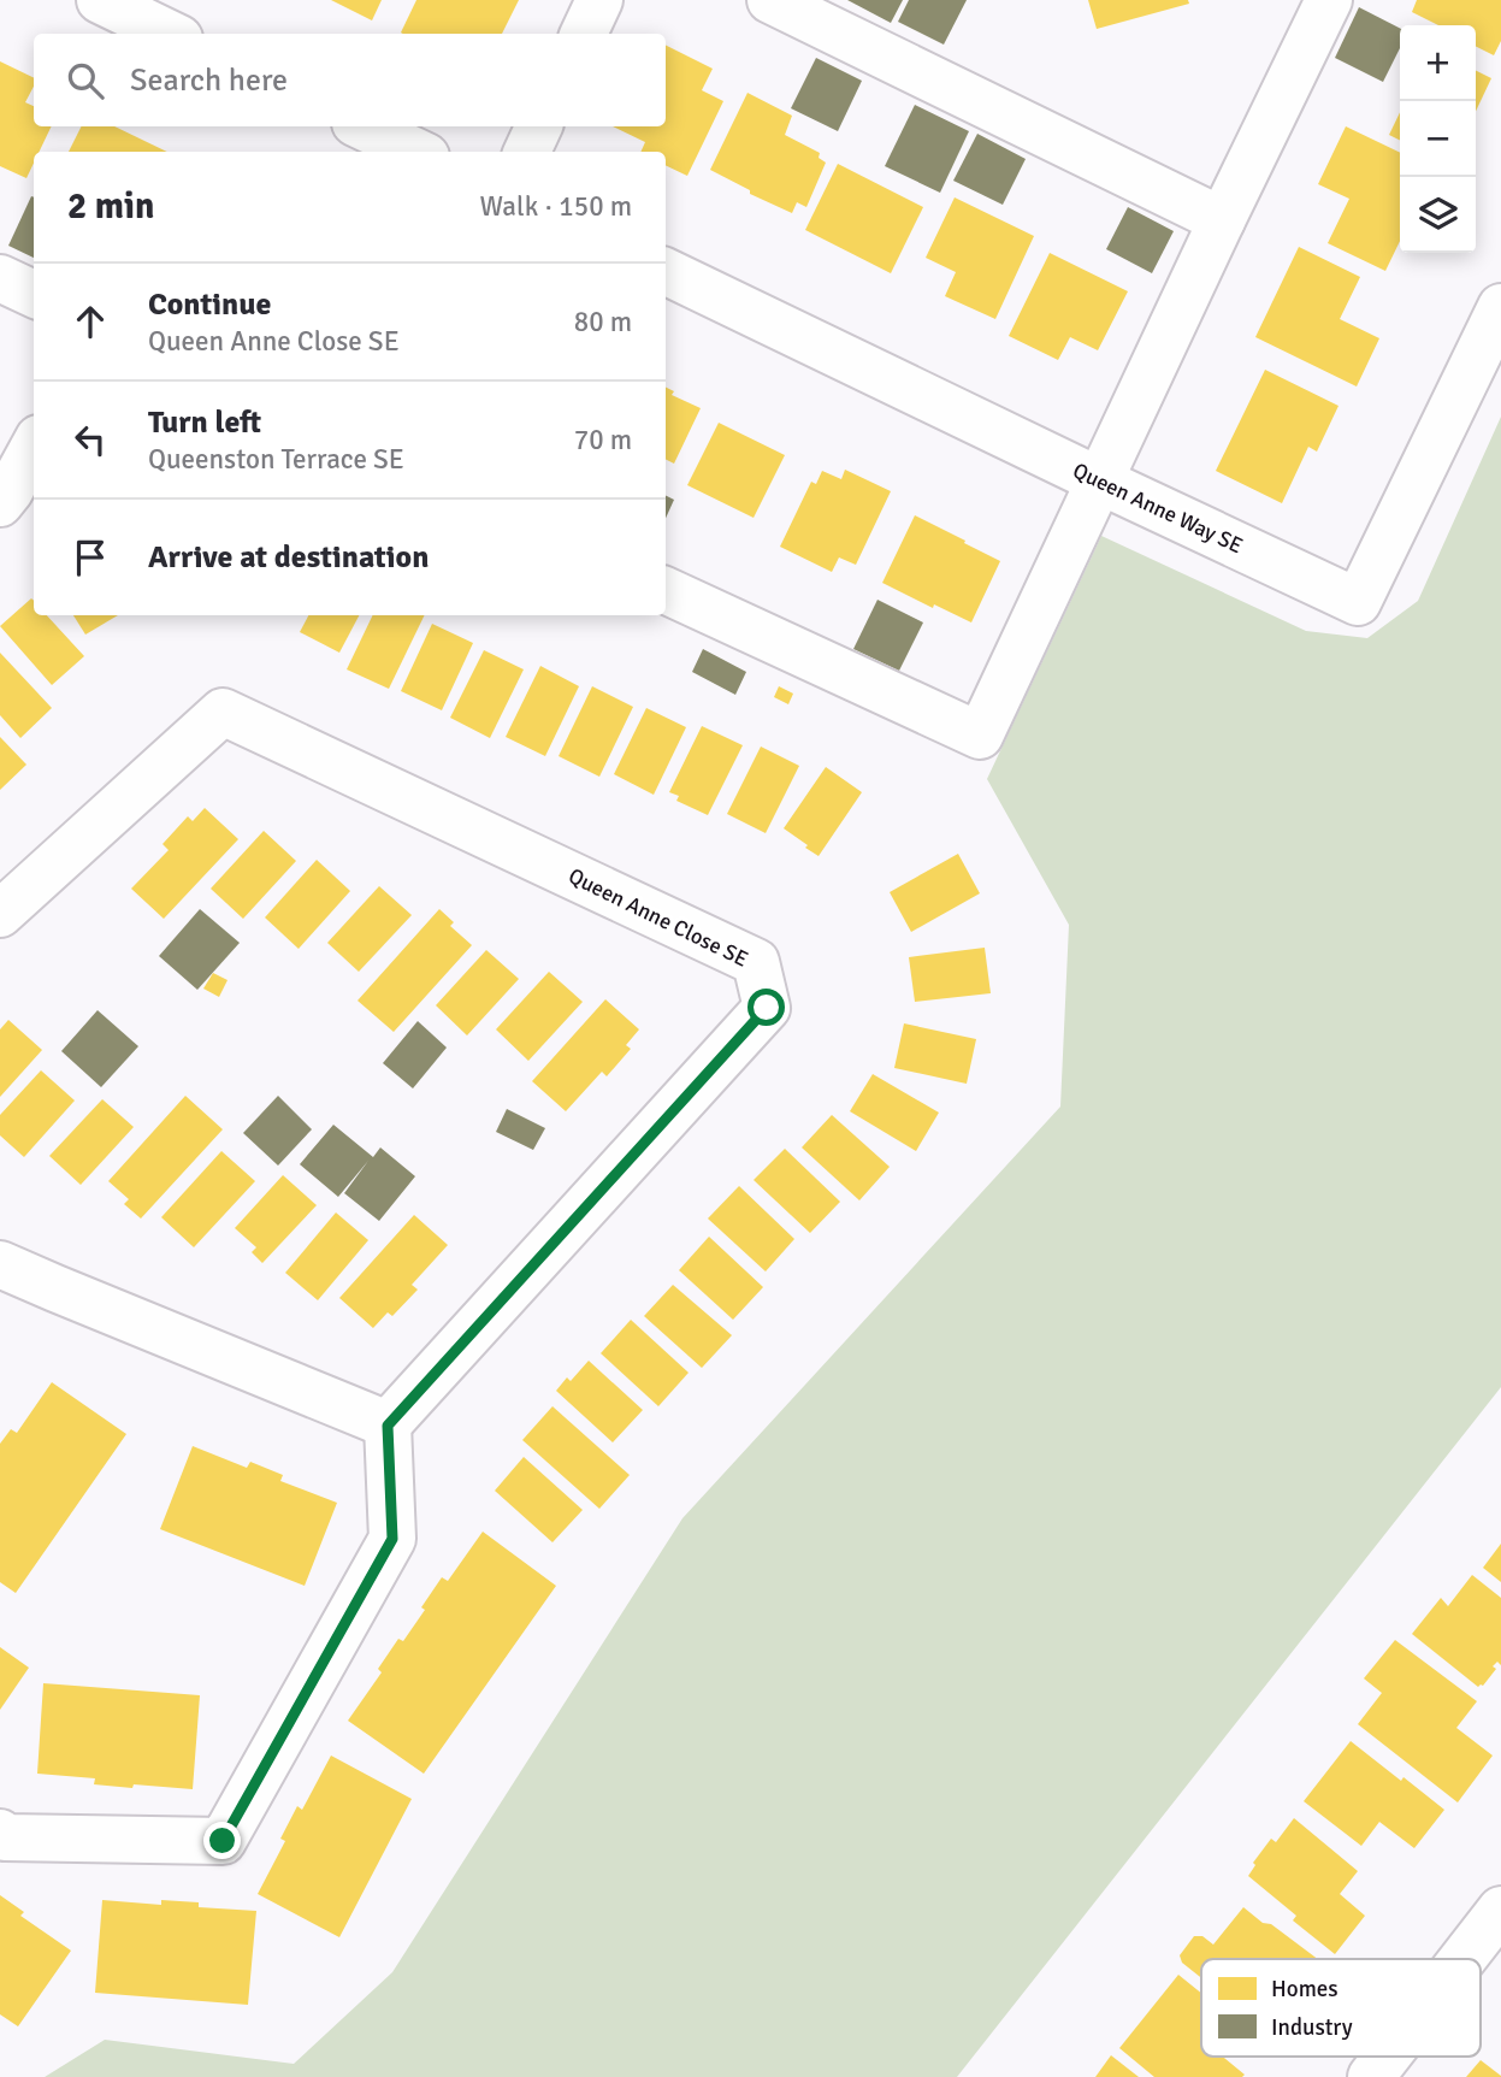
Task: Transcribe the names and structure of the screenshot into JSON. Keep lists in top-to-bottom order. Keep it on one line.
{"streets":{"street":["Queen Anne Way SE","Queen Anne Close SE"]},"legend":["Homes","Industry"],"page":{"map_buttons":["+","−"],"search":"Search here","heading":["2 min","Walk · 150 m"],"list":[["Continue","Queen Anne Close SE","80 m"],["Turn left","Queenston Terrace SE","70 m"],"Arrive at destination"]}}
